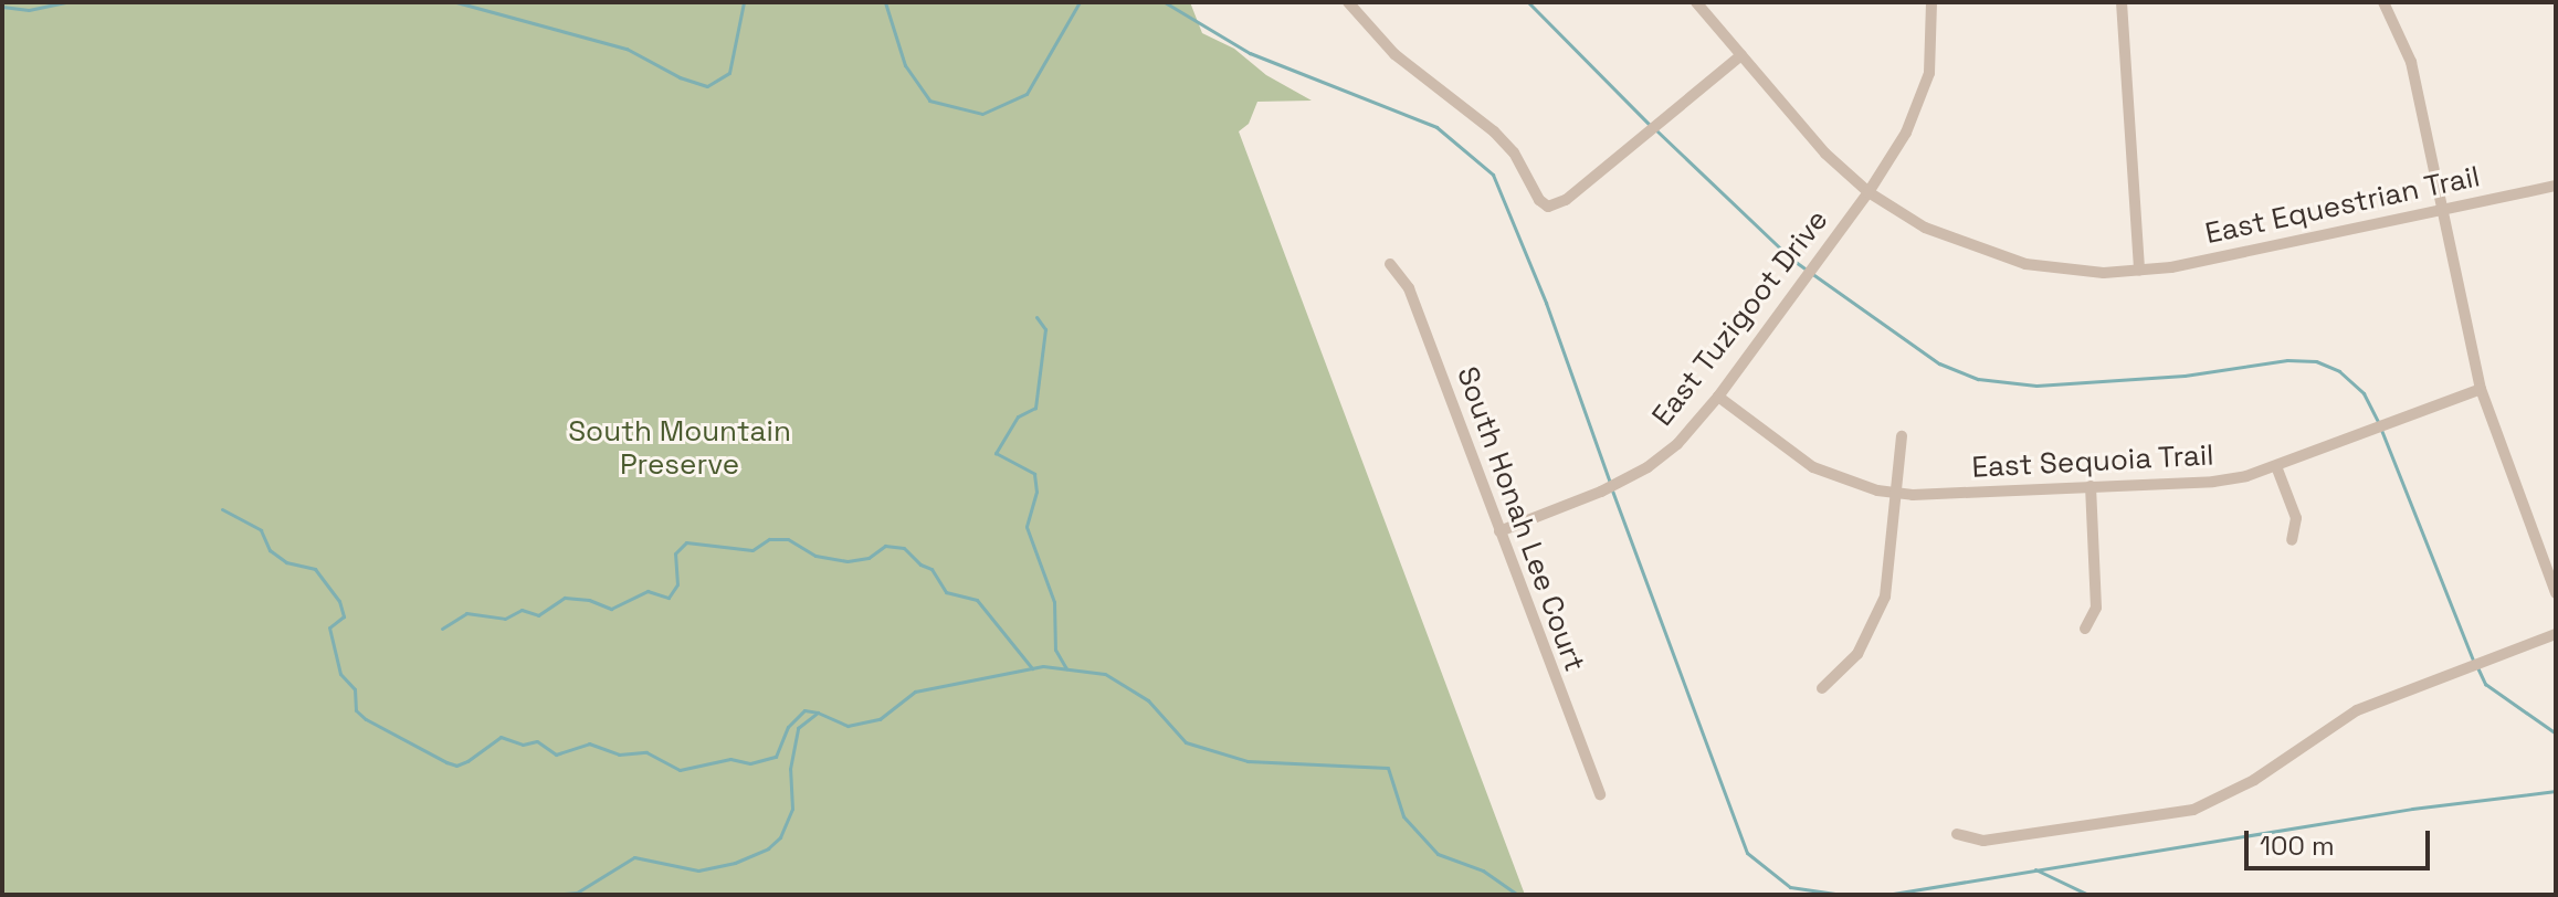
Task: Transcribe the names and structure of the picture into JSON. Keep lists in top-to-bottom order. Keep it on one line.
{"streets":{"street":["East Equestrian Trail","East Tuzigoot Drive","East Sequoia Trail","South Honah Lee Court"]},"crossings":[["East Equestrian Trail","East Tuzigoot Drive"],["East Tuzigoot Drive","East Sequoia Trail"],["East Tuzigoot Drive","South Honah Lee Court"]],"parks":["South Mountain Preserve"],"scale_bar":"100 m"}
